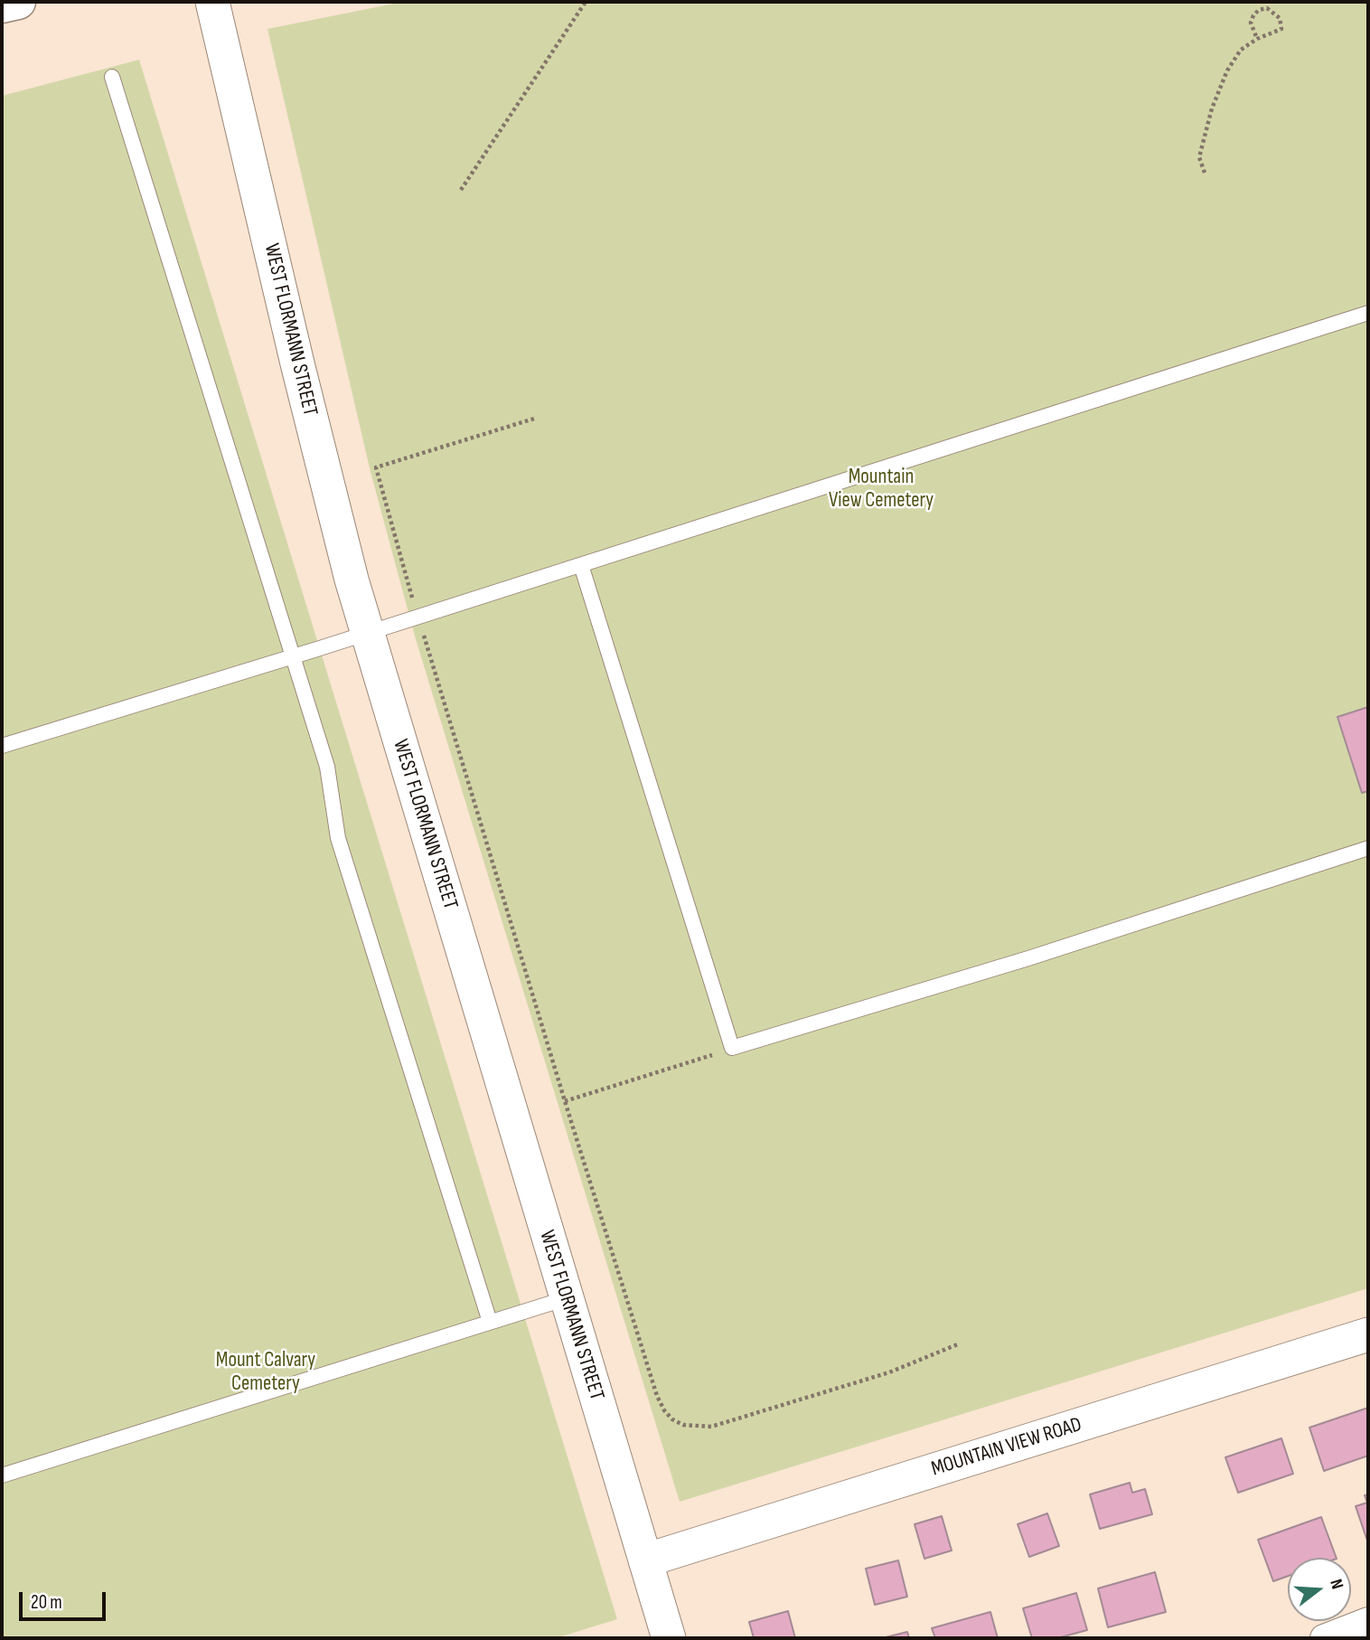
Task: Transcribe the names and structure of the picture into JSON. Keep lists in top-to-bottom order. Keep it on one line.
{"streets":{"street":["WEST FLORMANN STREET","MOUNTAIN VIEW ROAD"]},"crossings":[["WEST FLORMANN STREET","MOUNTAIN VIEW ROAD"]],"parks":["Mountain View Cemetery","Mount Calvary Cemetery"],"scale_bar":"20 m","north":"right"}
